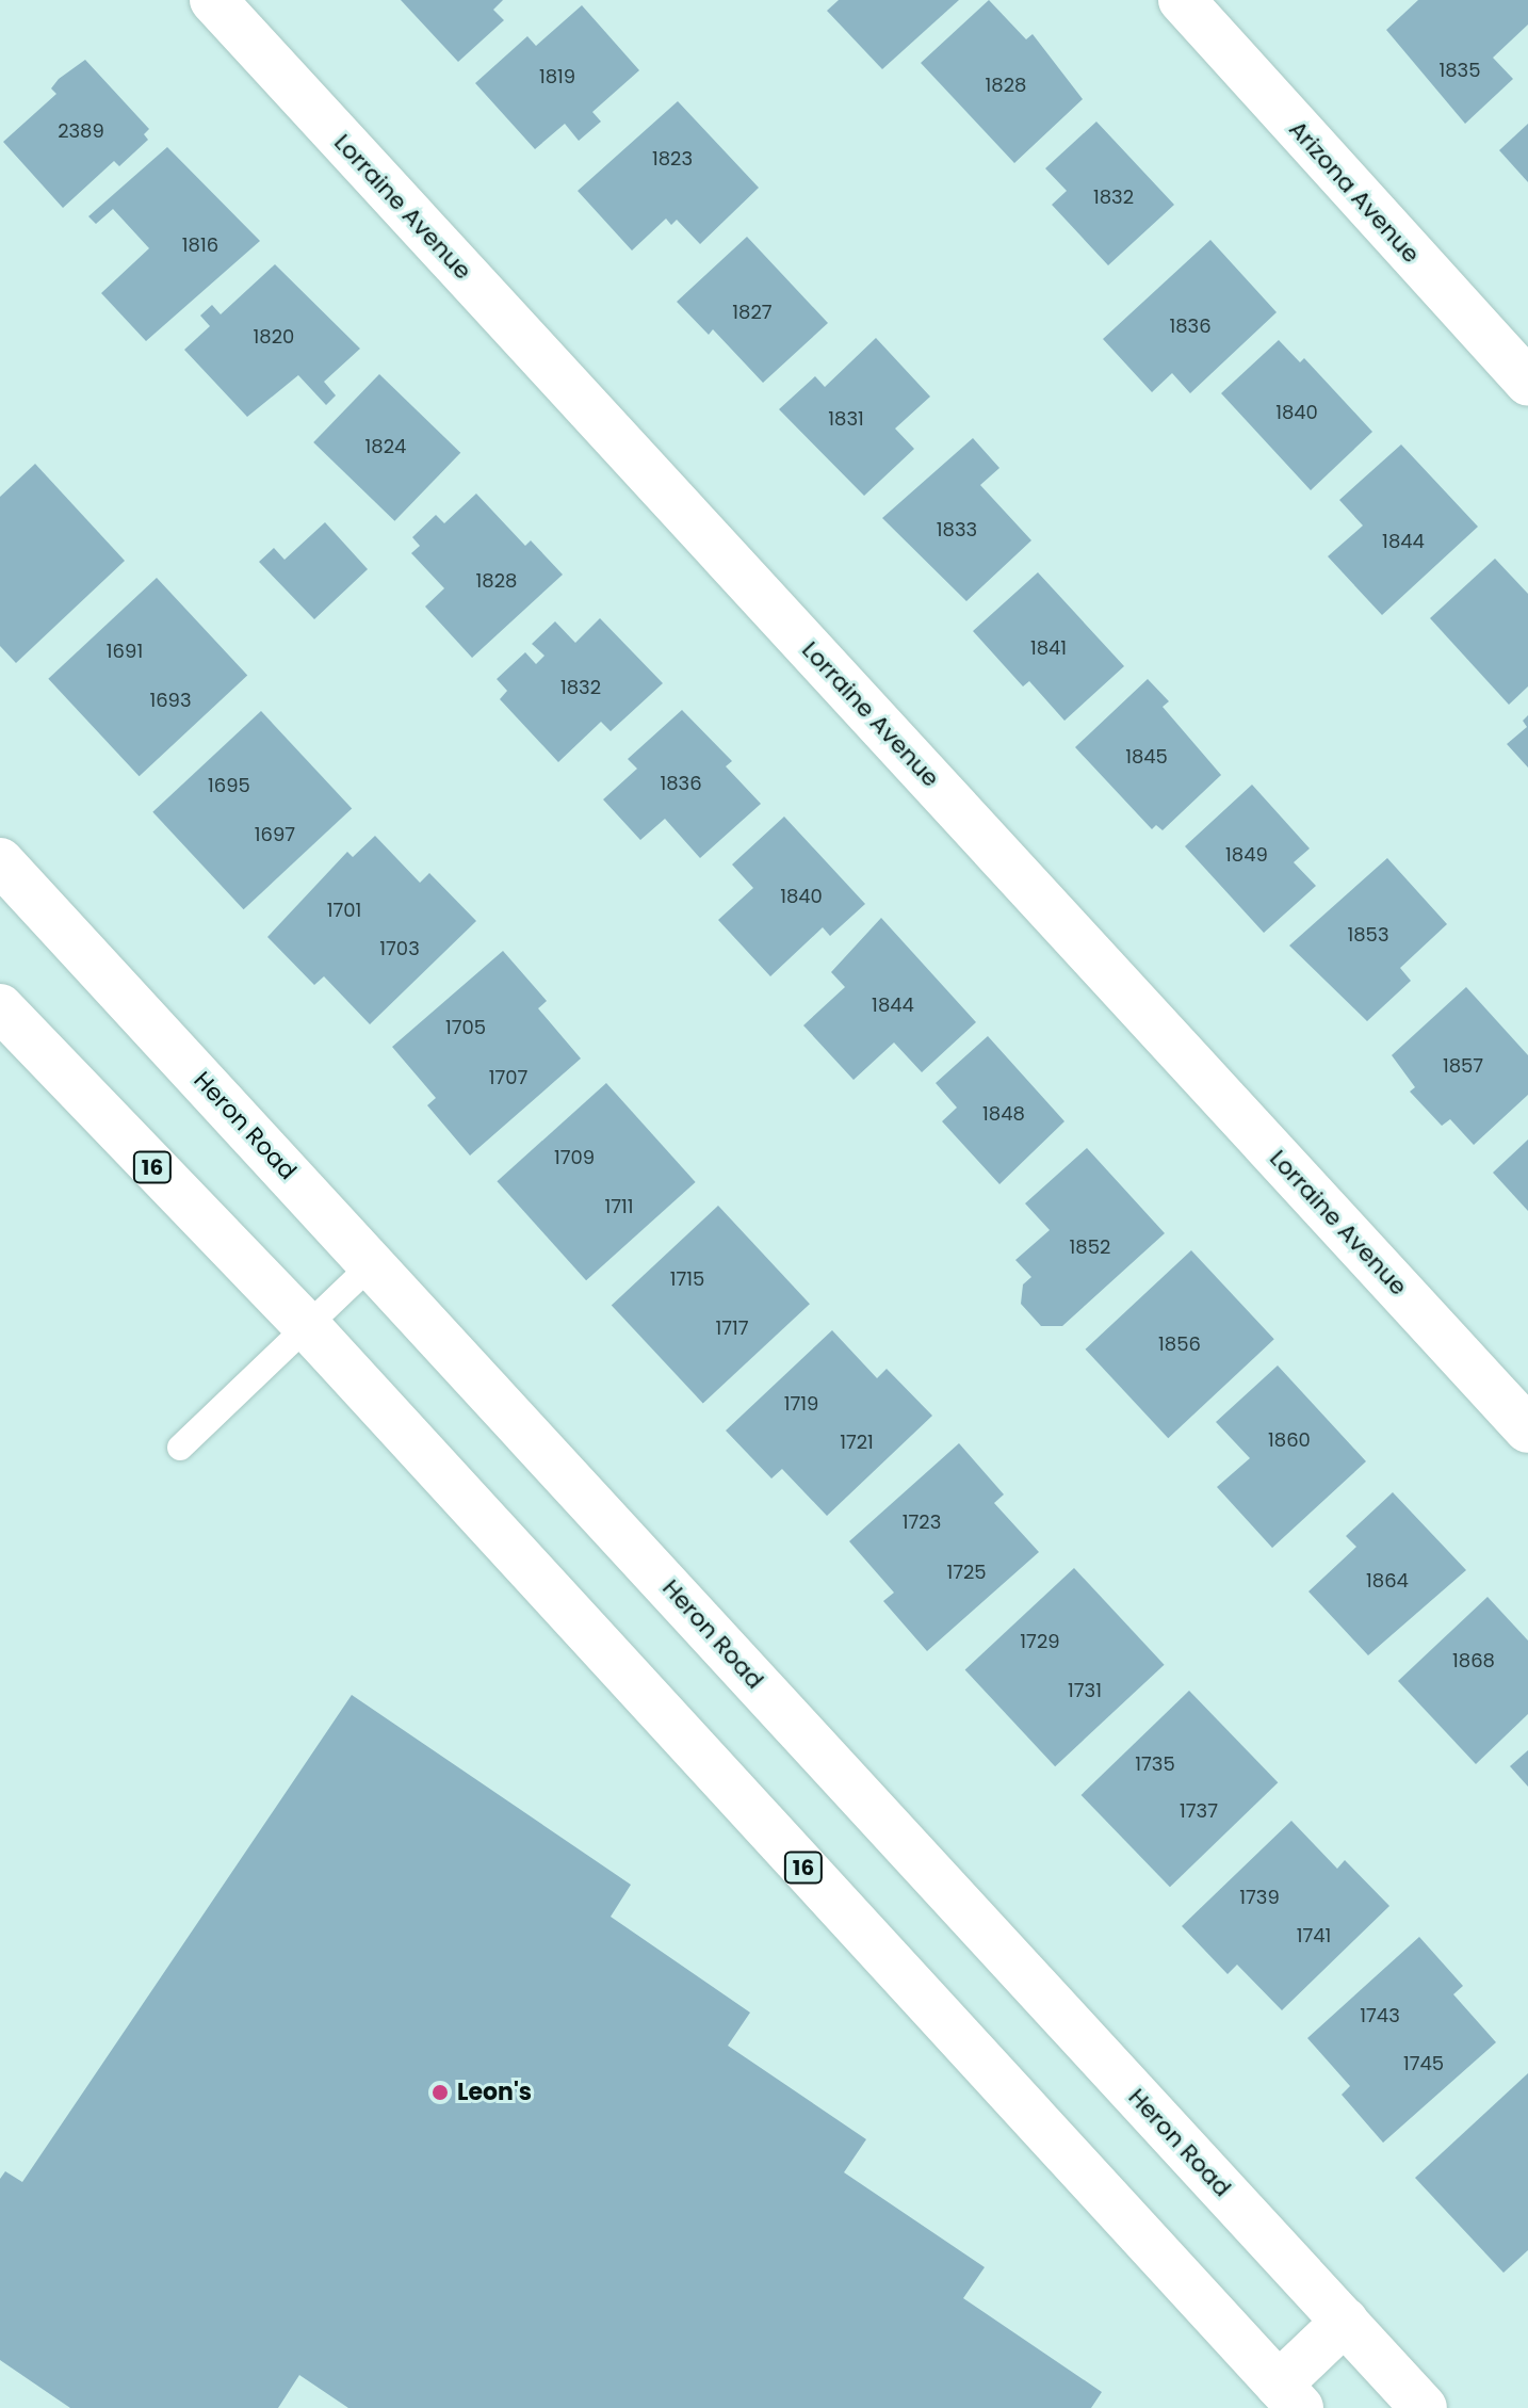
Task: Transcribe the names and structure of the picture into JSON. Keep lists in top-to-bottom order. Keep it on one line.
{"streets":{"main road":["Arizona Avenue","Lorraine Avenue","Heron Road","16"]},"places":["Leon's"],"house_numbers":["1835","1819","1828","2389","1823","1832","1816","1827","1836","1820","1840","1831","1824","1833","1844","1828","1841","1691","1832","1693","1845","1836","1695","1697","1849","1840","1701","1853","1703","1844","1705","1857","1707","1848","1709","1711","1852","1715","1717","1856","1719","1860","1721","1723","1725","1864","1729","1868","1731","1735","1737","1739","1741","1743","1745"]}
